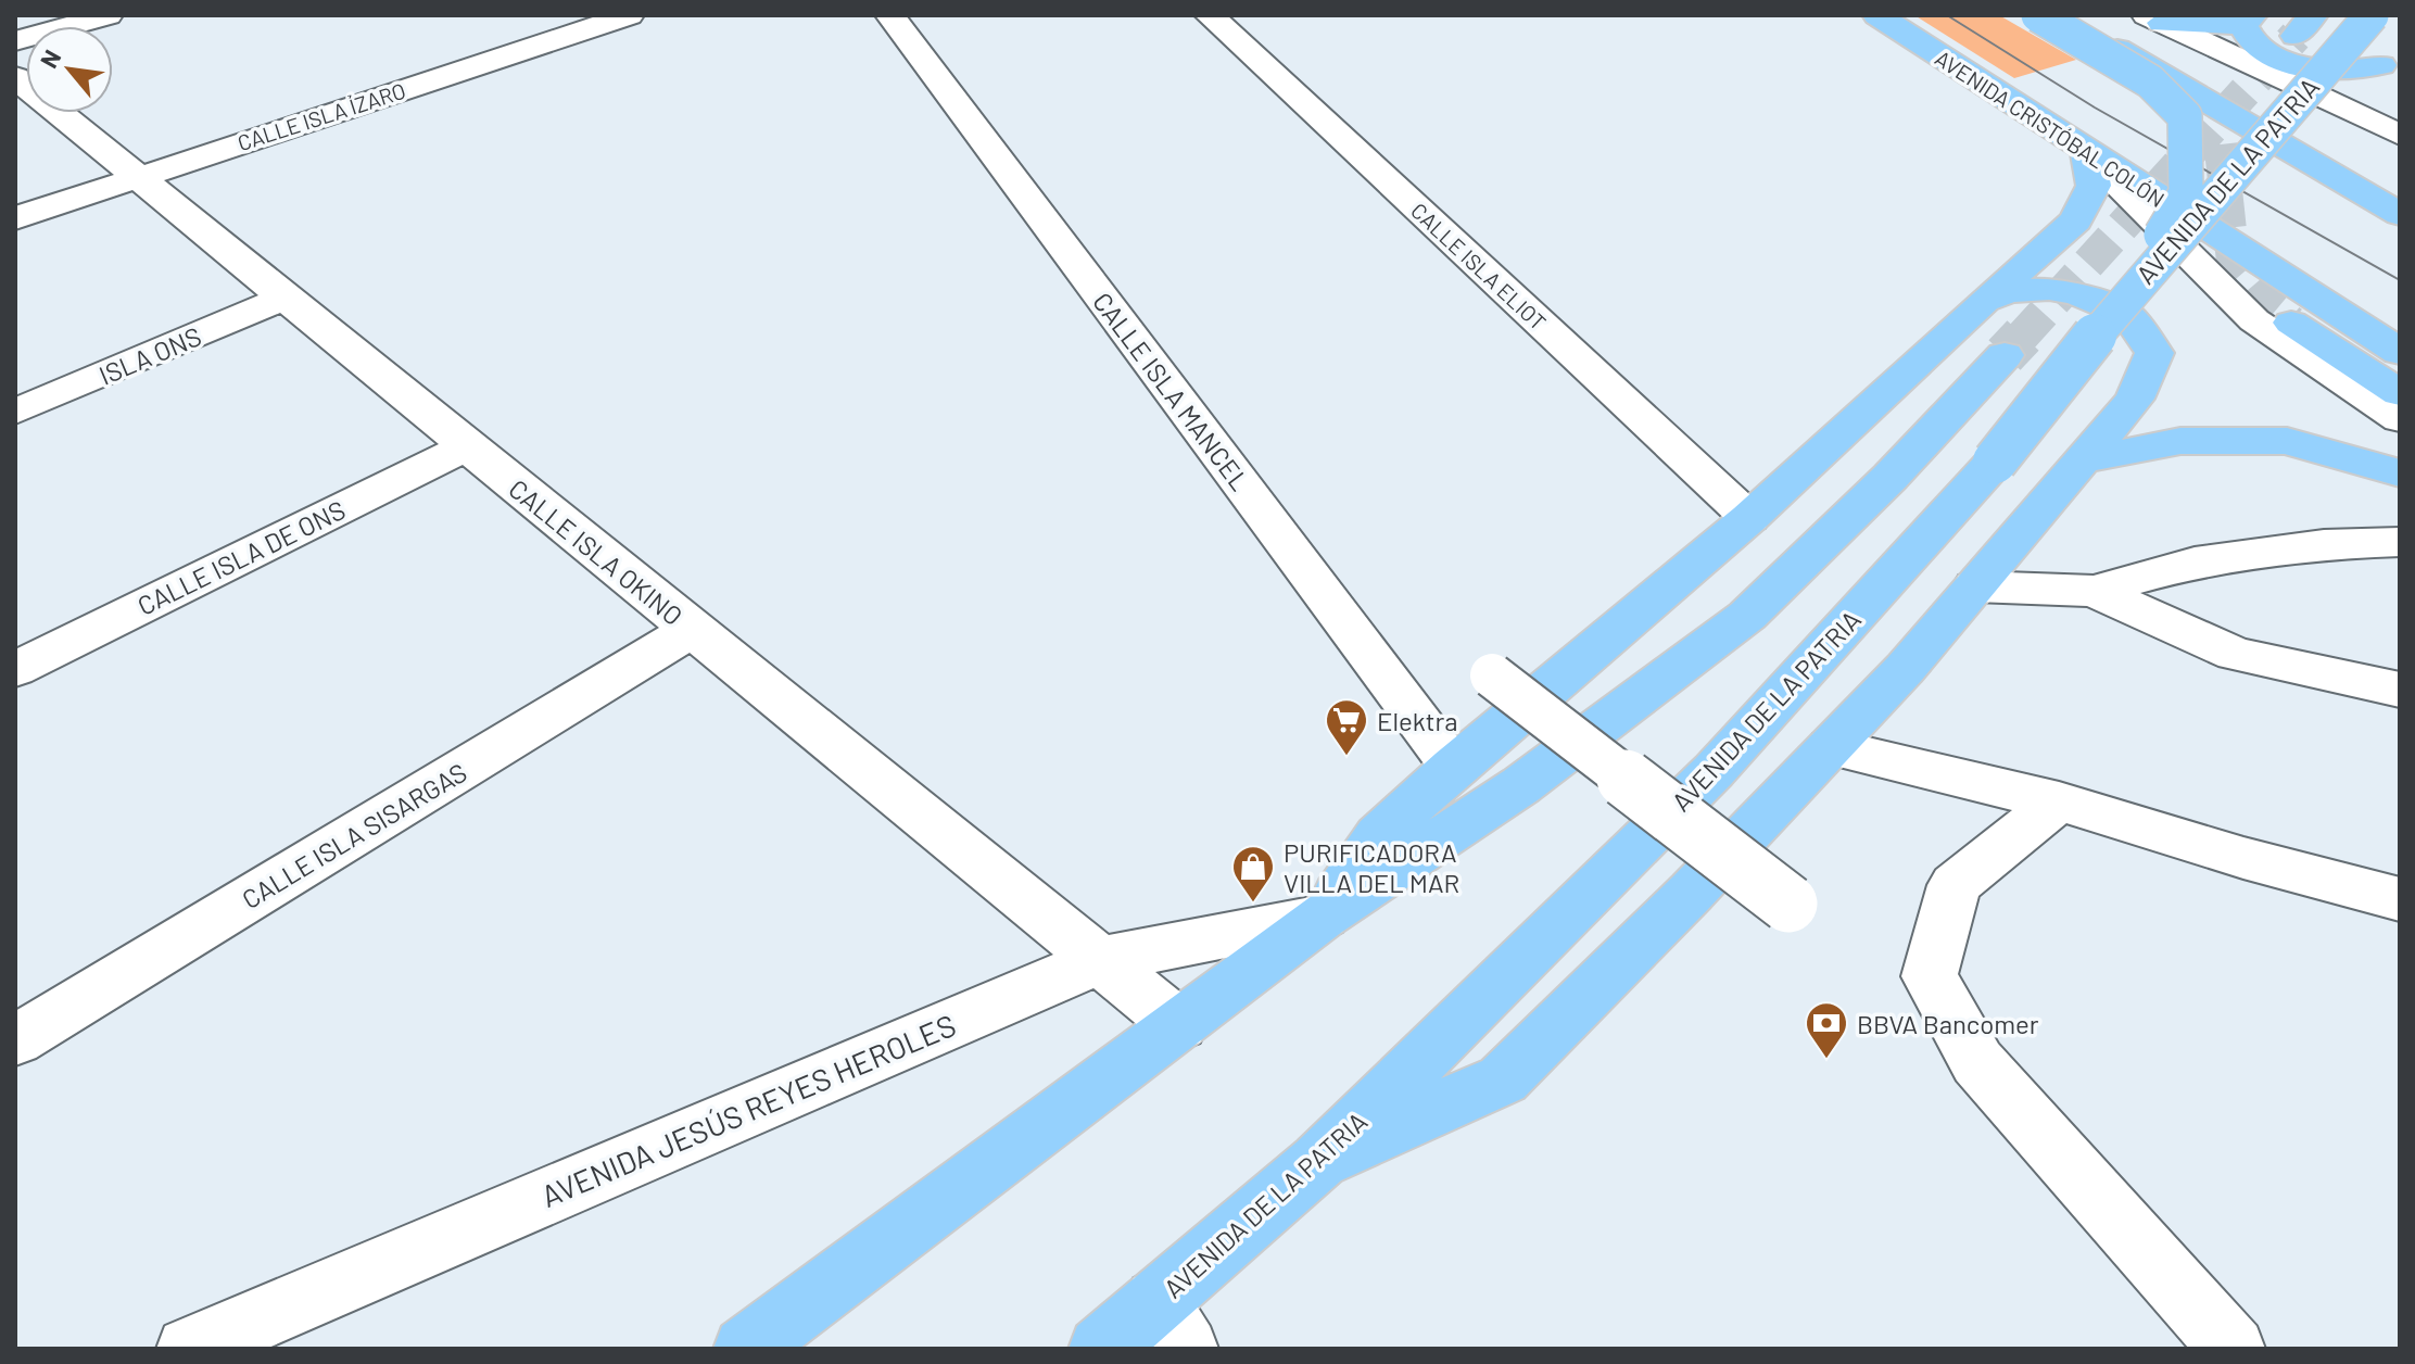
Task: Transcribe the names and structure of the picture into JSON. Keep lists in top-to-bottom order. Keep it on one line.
{"streets":{"main road":["AVENIDA CRISTÓBAL COLÓN","AVENIDA DE LA PATRIA"],"street":["CALLE ISLA ÍZARO","CALLE ISLA ELIOT","ISLA ONS","CALLE ISLA MANCEL","CALLE ISLA OKINO","CALLE ISLA DE ONS","CALLE ISLA SISARGAS","AVENIDA JESÚS REYES HEROLES"]},"crossings":[["CALLE ISLA ÍZARO","CALLE ISLA OKINO"],["ISLA ONS","CALLE ISLA OKINO"],["CALLE ISLA OKINO","CALLE ISLA DE ONS"],["CALLE ISLA OKINO","CALLE ISLA SISARGAS"],["CALLE ISLA OKINO","AVENIDA JESÚS REYES HEROLES"]],"places":{"supermarket":["Elektra"],"shop":["PURIFICADORA VILLA DEL MAR"],"bank":["BBVA Bancomer"]},"north":"top left"}
